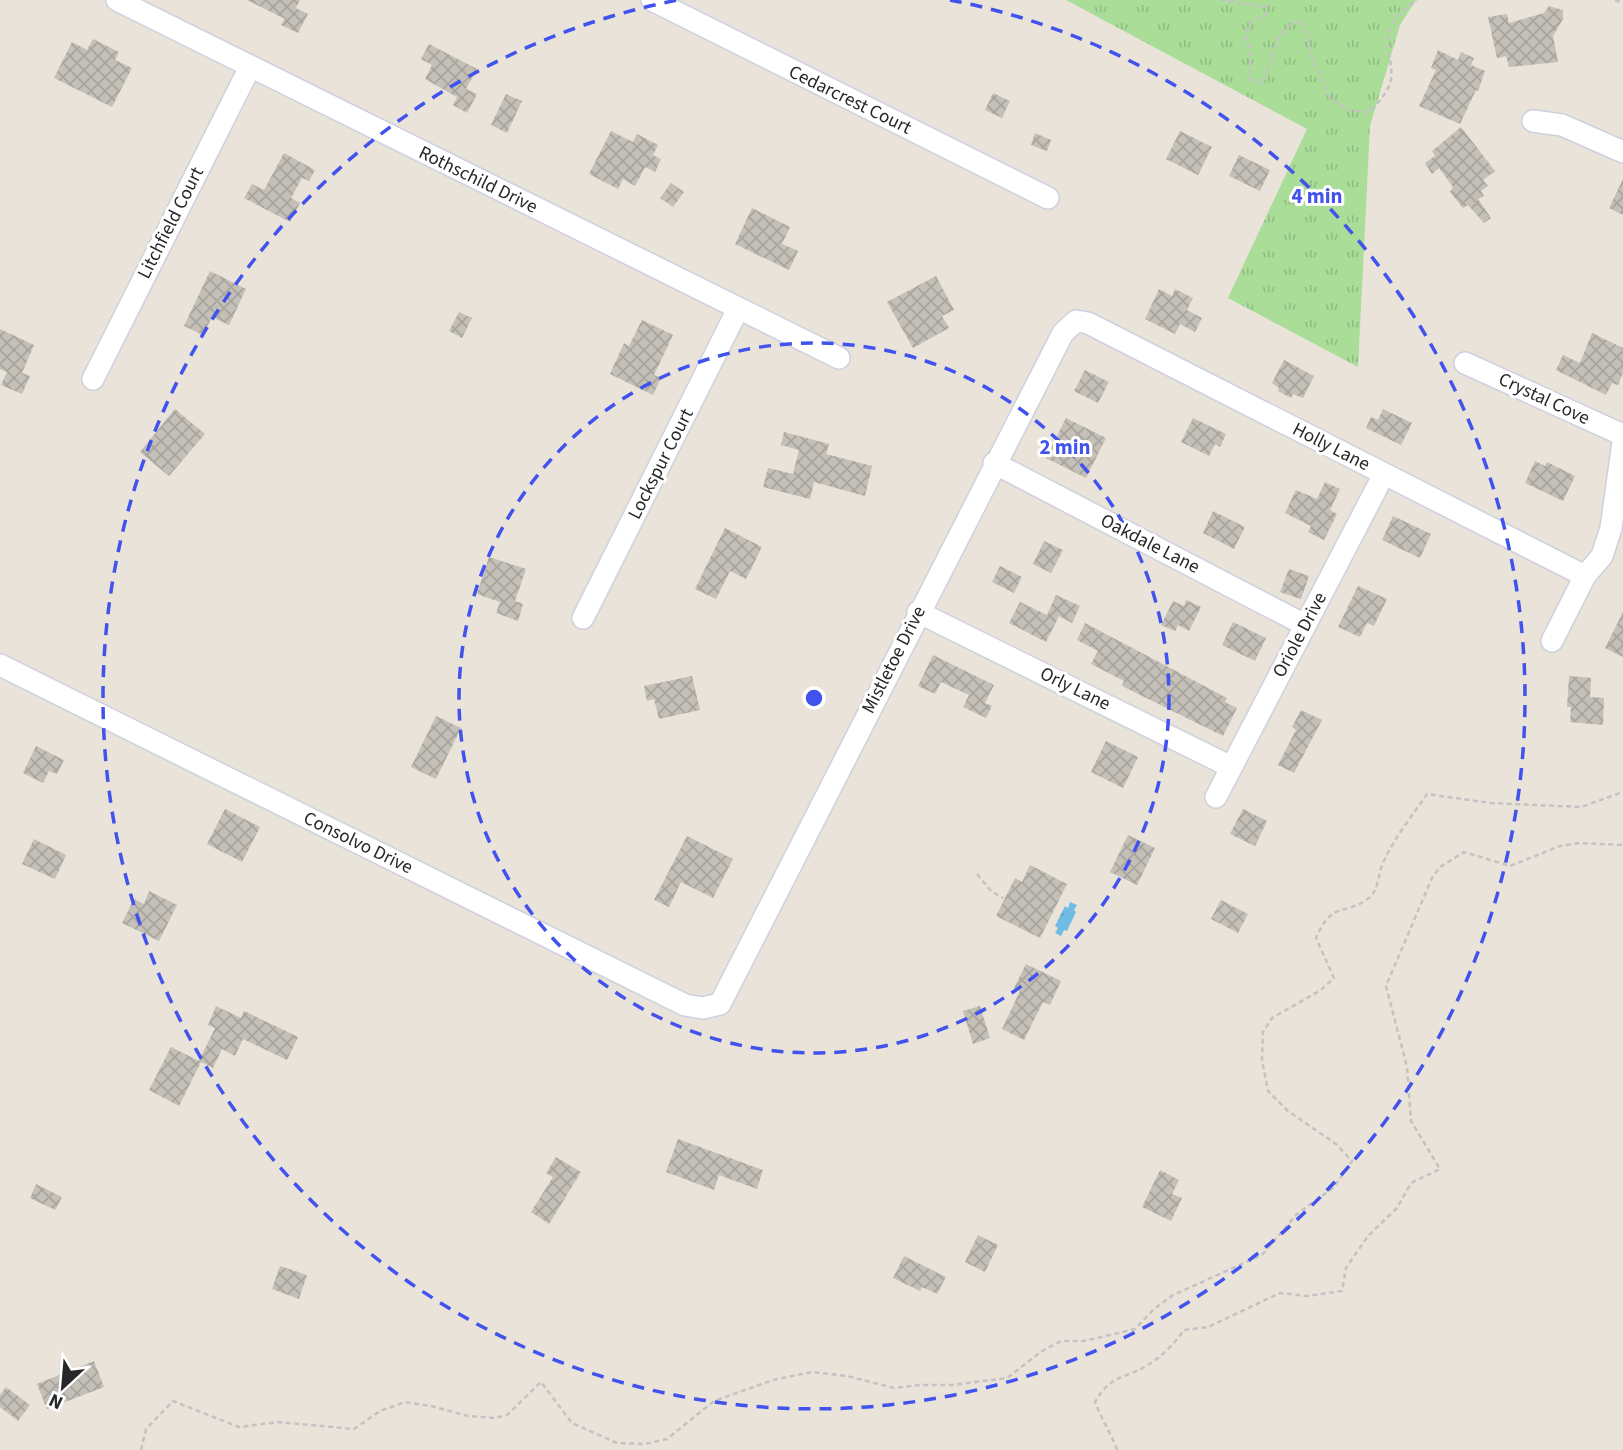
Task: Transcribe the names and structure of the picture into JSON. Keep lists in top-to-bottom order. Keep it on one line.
{"streets":{"street":["Cedarcrest Court","Rothschild Drive","Litchfield Court","Crystal Cove","Holly Lane","Lockspur Court","Oakdale Lane","Oriole Drive","Mistletoe Drive","Orly Lane","Consolvo Drive"]},"crossings":[["Rothschild Drive","Litchfield Court"],["Rothschild Drive","Lockspur Court"],["Holly Lane","Oriole Drive"],["Holly Lane","Mistletoe Drive"],["Oakdale Lane","Oriole Drive"],["Oakdale Lane","Mistletoe Drive"],["Oriole Drive","Orly Lane"],["Mistletoe Drive","Orly Lane"],["Mistletoe Drive","Consolvo Drive"]],"north":"bottom left","rings":["4 min","2 min"]}
